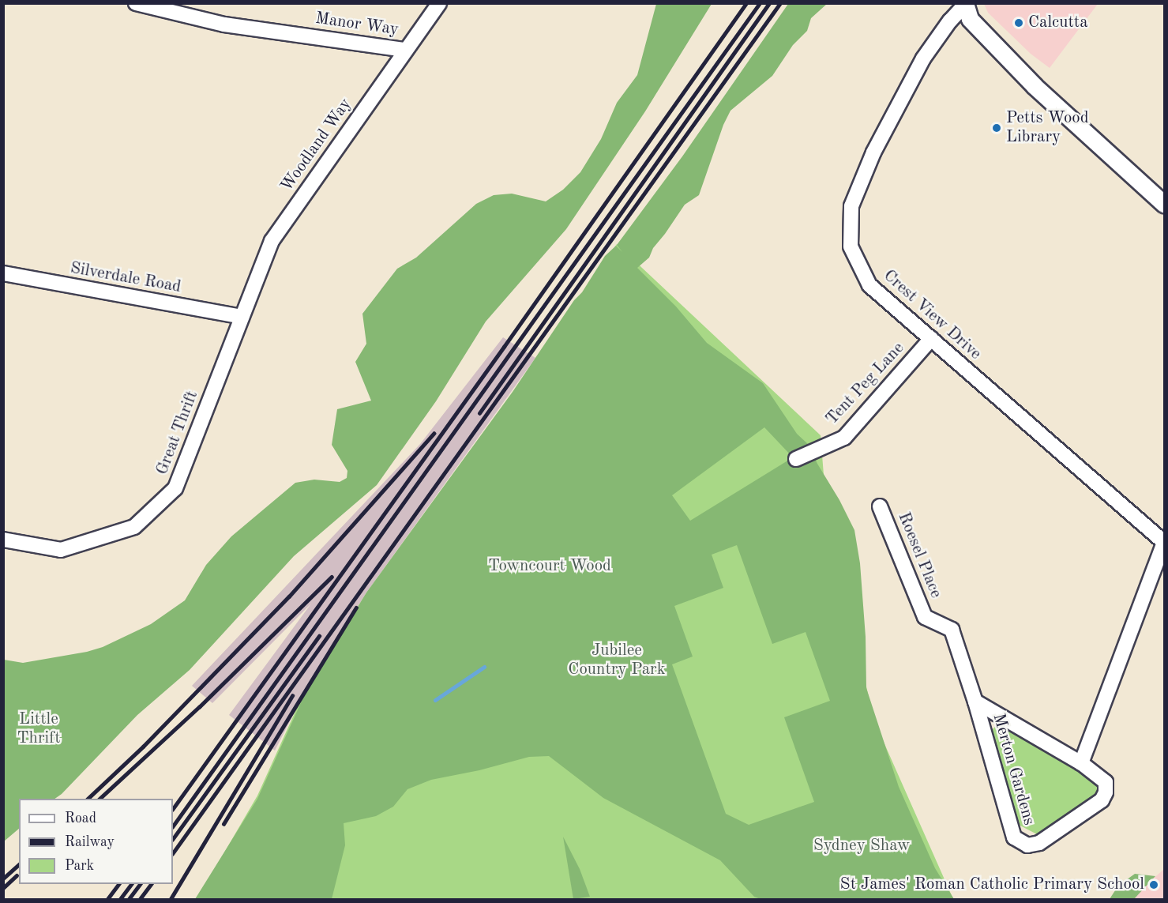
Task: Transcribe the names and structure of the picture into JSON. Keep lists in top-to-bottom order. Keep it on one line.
{"streets":{"street":["Manor Way","Woodland Way","Silverdale Road","Crest View Drive","Tent Peg Lane","Great Thrift","Roesel Place","Merton Gardens"]},"crossings":[["Manor Way","Woodland Way"],["Woodland Way","Silverdale Road"],["Woodland Way","Great Thrift"],["Silverdale Road","Great Thrift"],["Crest View Drive","Tent Peg Lane"],["Roesel Place","Merton Gardens"]],"parks":["Towncourt Wood","Jubilee Country Park","Little Thrift","Sydney Shaw"],"places":["Calcutta","Petts Wood Library","St James' Roman Catholic Primary School"],"legend":["Road","Railway","Park"]}
